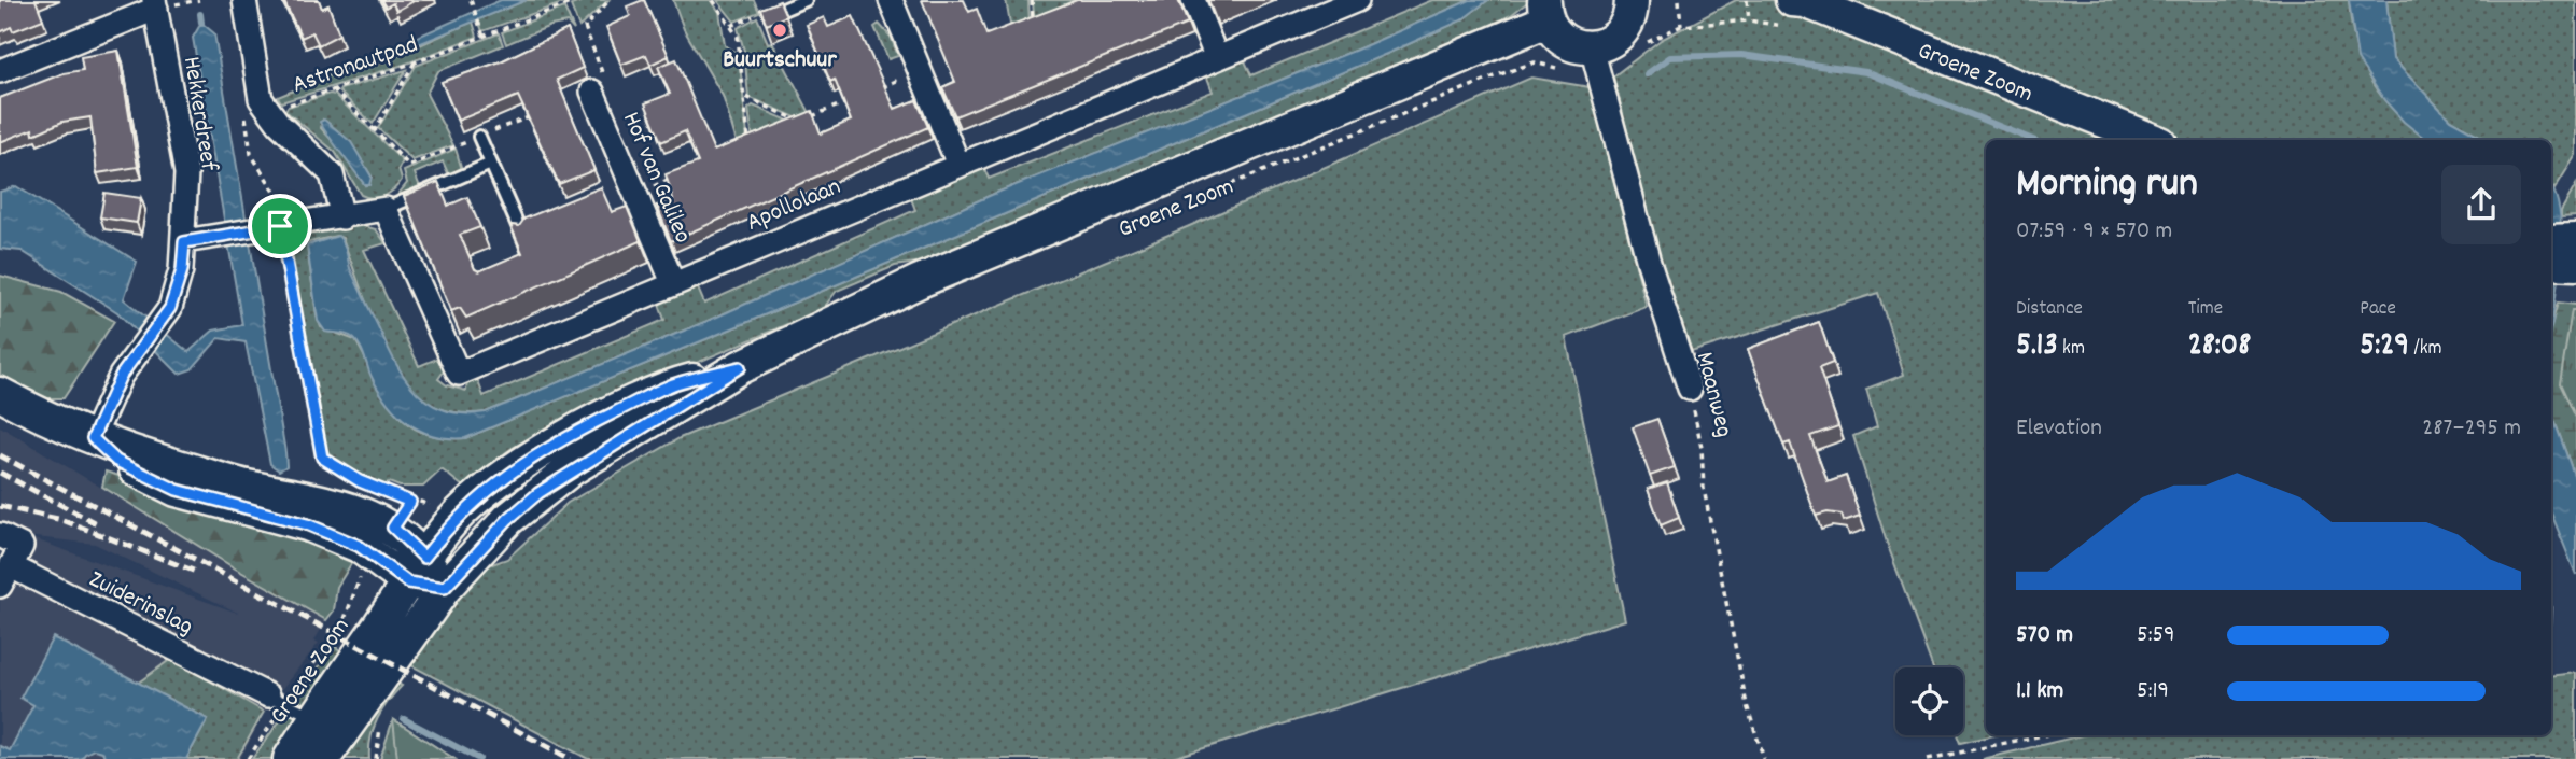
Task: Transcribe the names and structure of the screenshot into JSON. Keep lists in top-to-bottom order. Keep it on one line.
{"streets":{"main road":["Groene Zoom"],"street":["Hekkerdreef","Hof van Galileo","Apollolaan","Maanweg","Zuiderinslag"],"path":["Astronautpad"]},"crossings":[["Groene Zoom","Zuiderinslag"],["Hof van Galileo","Apollolaan"]],"places":["Buurtschuur"],"page":{"heading":["Morning run","07:59 · 9 × 570 m"],"stats":[["Distance","5.13 km"],["Time","28:08"],["Pace","5:29 /km"]],"chart":["Elevation","287–295 m"],"list":[{"name":"570 m","note":"5:59"},{"name":"1.1 km","note":"5:19"}]}}
